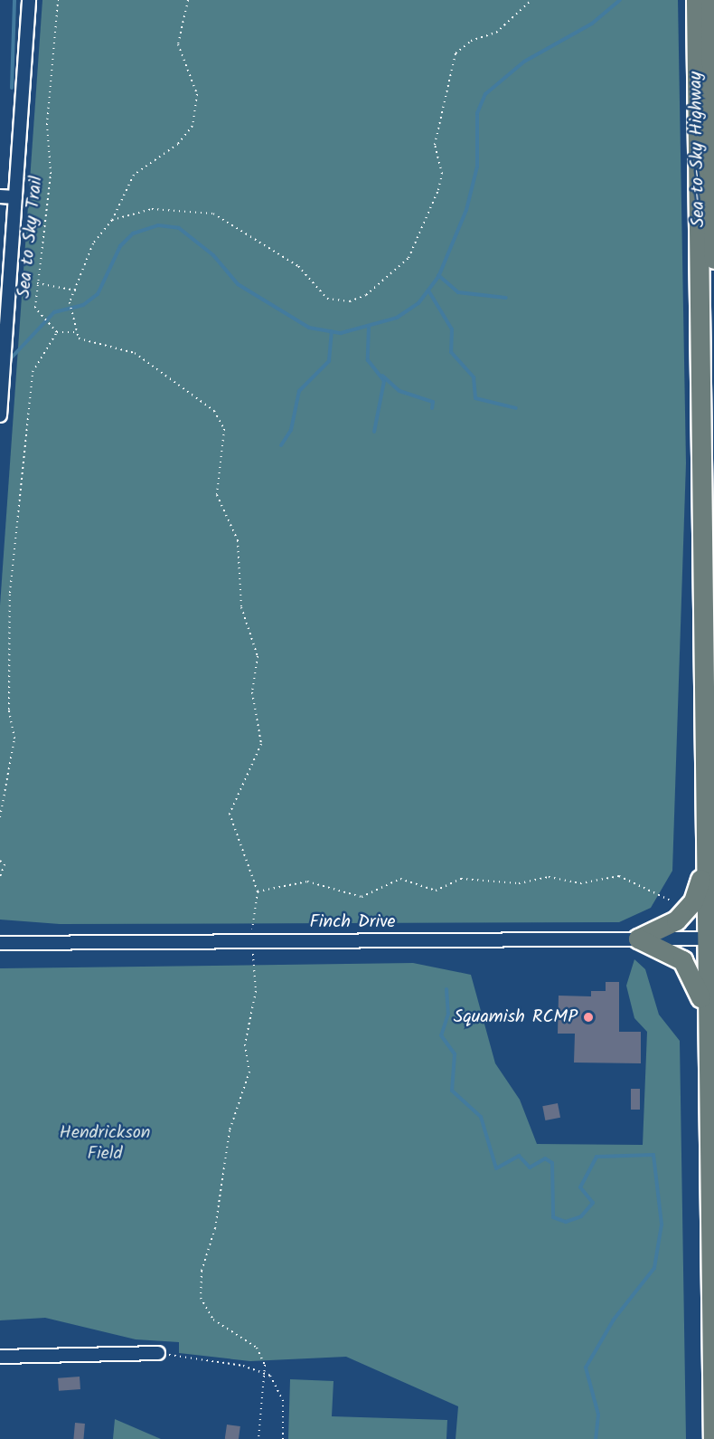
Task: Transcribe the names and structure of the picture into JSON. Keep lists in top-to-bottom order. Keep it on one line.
{"streets":{"highway":["Sea-to-Sky Highway"],"street":["Finch Drive"],"path":["Sea to Sky Trail"]},"crossings":[["Sea-to-Sky Highway","Finch Drive"]],"parks":["Hendrickson Field"],"places":["Squamish RCMP"]}
